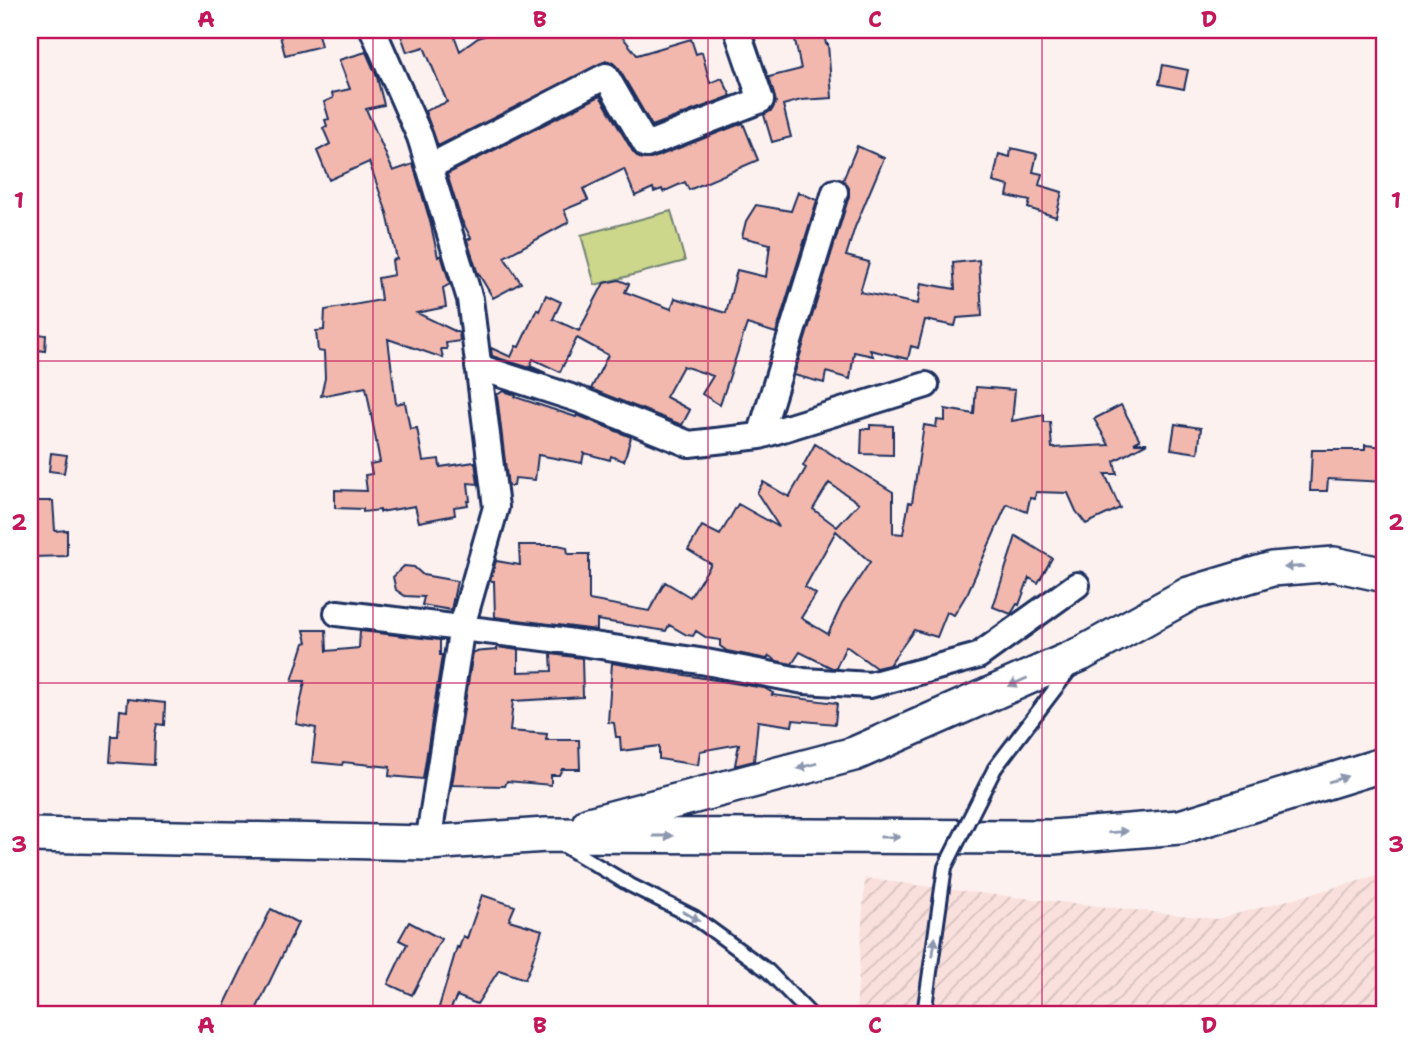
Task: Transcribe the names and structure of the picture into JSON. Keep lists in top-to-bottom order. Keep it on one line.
{"grid":{"columns":["A","B","C","D"],"rows":["1","2","3"]}}
